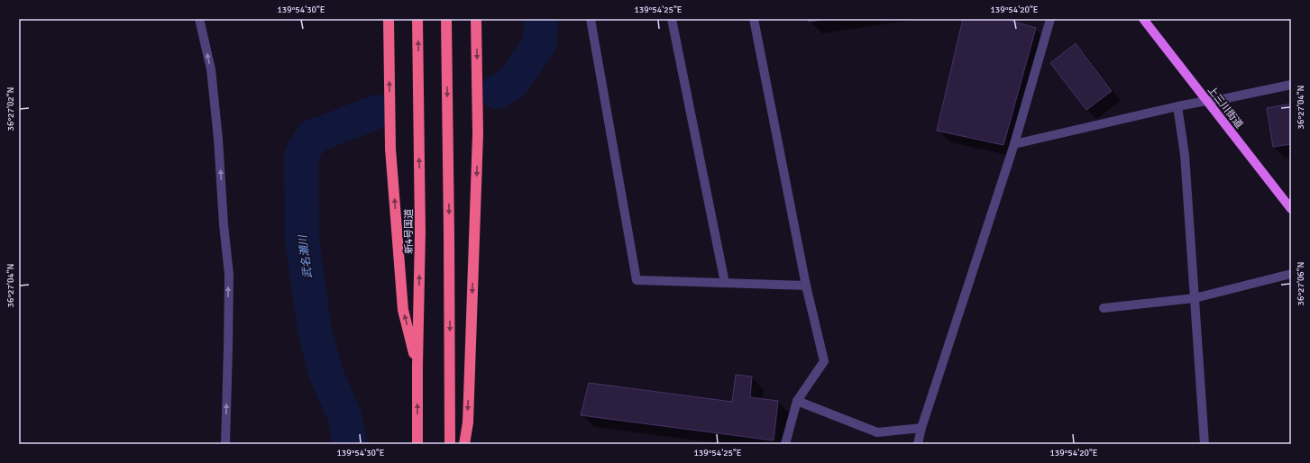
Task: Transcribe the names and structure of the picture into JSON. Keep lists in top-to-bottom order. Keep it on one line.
{"streets":{"highway":["新4号国道"],"main road":["上三川街道"]},"water":["武名瀬川"],"coordinates":["139°54'30\"E","139°54'25\"E","139°54'20\"E","36°27'04\"N","36°27'02\"N","36°27'06\"N"]}
